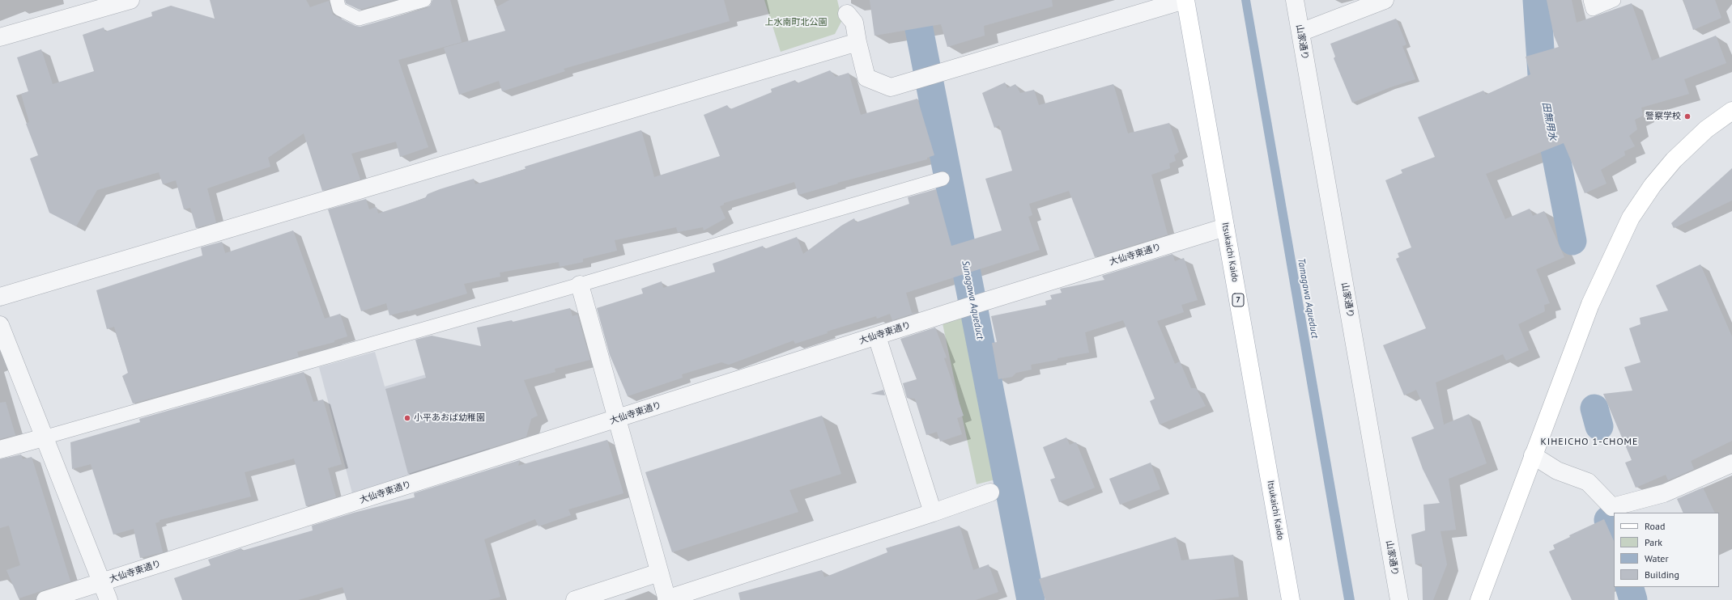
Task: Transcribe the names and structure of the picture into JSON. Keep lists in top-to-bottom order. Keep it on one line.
{"streets":{"main road":["Itsukaichi Kaido","7"],"street":["山家通り","大仙寺東通り"]},"crossings":[["Itsukaichi Kaido","大仙寺東通り"]],"districts":["KIHEICHO 1-CHOME"],"water":["田無用水","Tamagawa Aqueduct","Sunagawa Aqueduct"],"parks":["上水南町北公園"],"places":["警察学校","小平あおば幼稚園"],"legend":["Road","Park","Water","Building"]}
